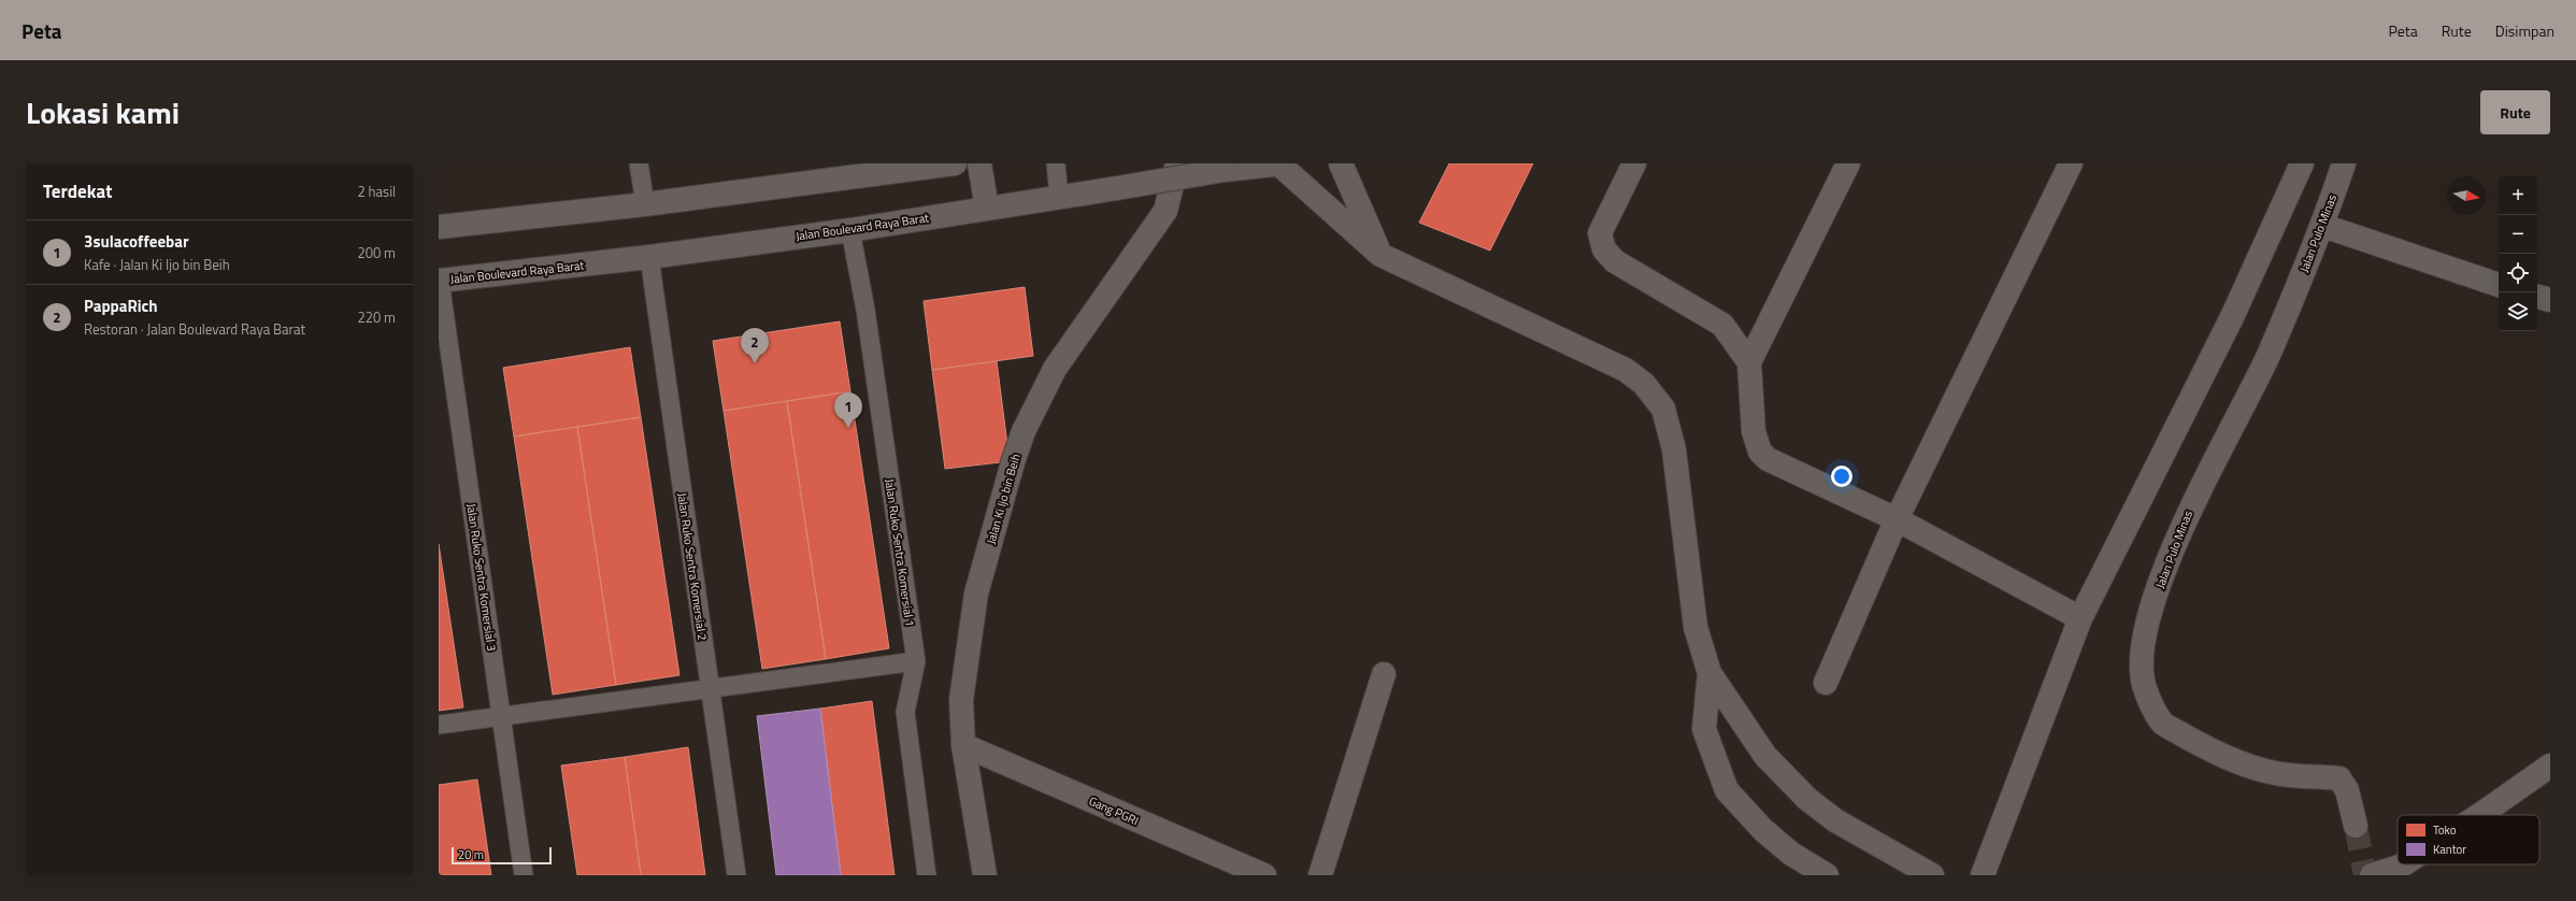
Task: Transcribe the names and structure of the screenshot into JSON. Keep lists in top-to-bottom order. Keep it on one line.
{"streets":{"street":["Jalan Boulevard Raya Barat","Jalan Pulo Minas","Jalan Ki Ijo bin Beih","Gang PGRI"],"lane":["Jalan Ruko Sentra Komersial 1","Jalan Ruko Sentra Komersial 2","Jalan Ruko Sentra Komersial 3"]},"crossings":[["Jalan Boulevard Raya Barat","Jalan Ruko Sentra Komersial 1"],["Jalan Boulevard Raya Barat","Jalan Ruko Sentra Komersial 2"],["Jalan Boulevard Raya Barat","Jalan Ruko Sentra Komersial 3"],["Jalan Ki Ijo bin Beih","Gang PGRI"]],"legend":["Toko","Kantor"],"scale_bar":"20 m","north":"right","page":{"header":"Peta","nav":["Peta","Rute","Disimpan"],"title":"Lokasi kami","buttons":"Rute","heading":["Terdekat","2 hasil"],"map_buttons":["+","−"],"list":[{"mark":"1","name":"3sulacoffeebar","note":"Kafe · Jalan Ki Ijo bin Beih","value":"200 m"},{"mark":"2","name":"PappaRich","note":"Restoran · Jalan Boulevard Raya Barat","value":"220 m"}],"pins":["2","1"],"scale":"20 m"}}
